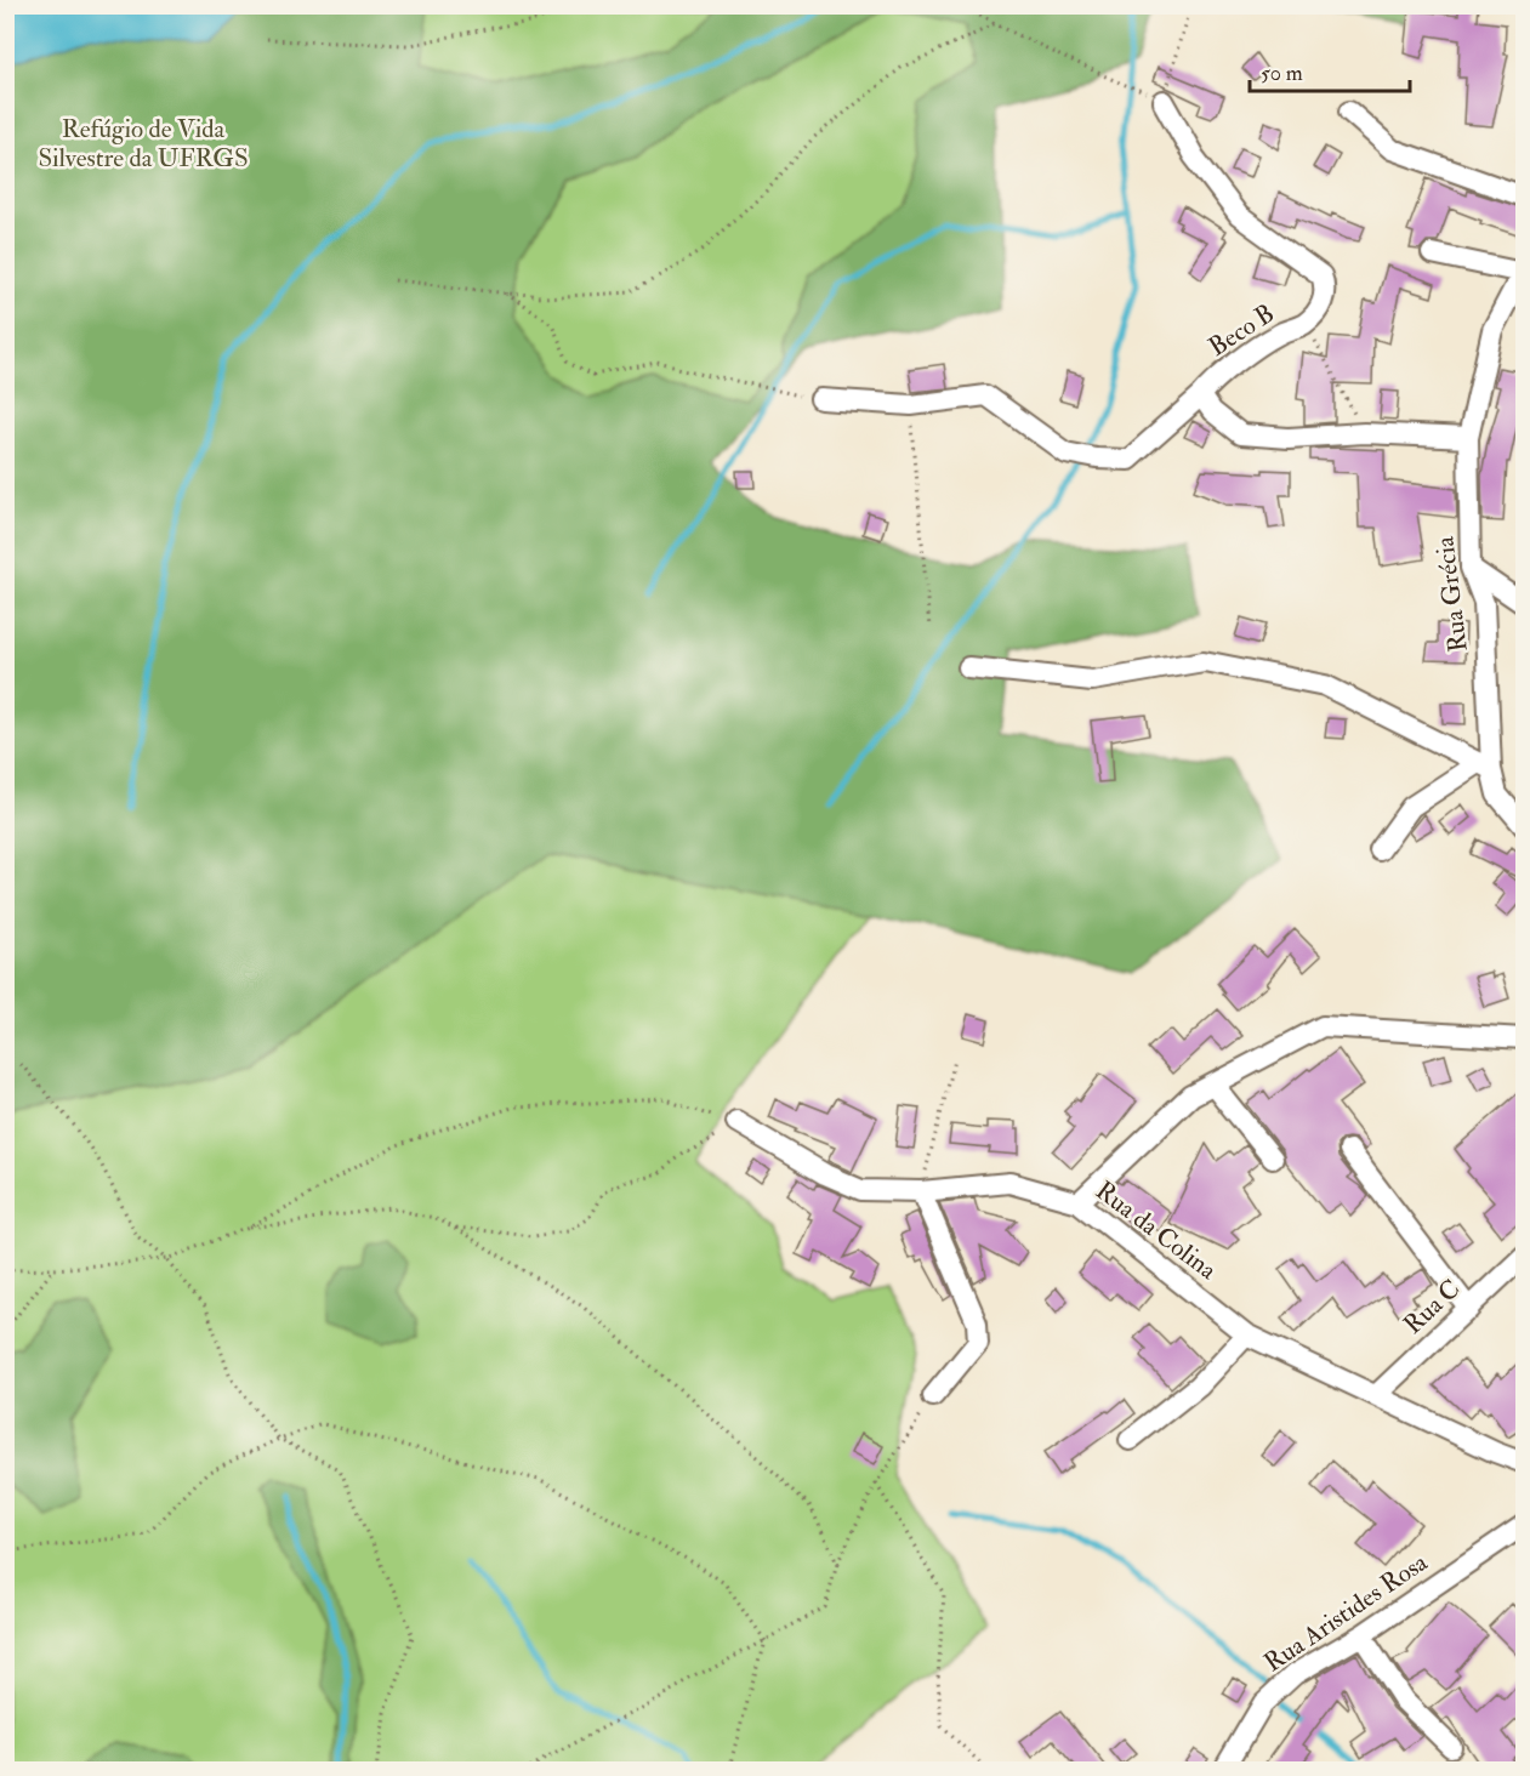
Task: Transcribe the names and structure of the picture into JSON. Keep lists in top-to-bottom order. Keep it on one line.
{"streets":{"street":["Beco B","Rua Grécia","Rua da Colina","Rua C","Rua Aristides Rosa"]},"crossings":[["Beco B","Rua Grécia"],["Rua da Colina","Rua C"]],"parks":["Refúgio de Vida Silvestre da UFRGS"],"scale_bar":"50 m"}
